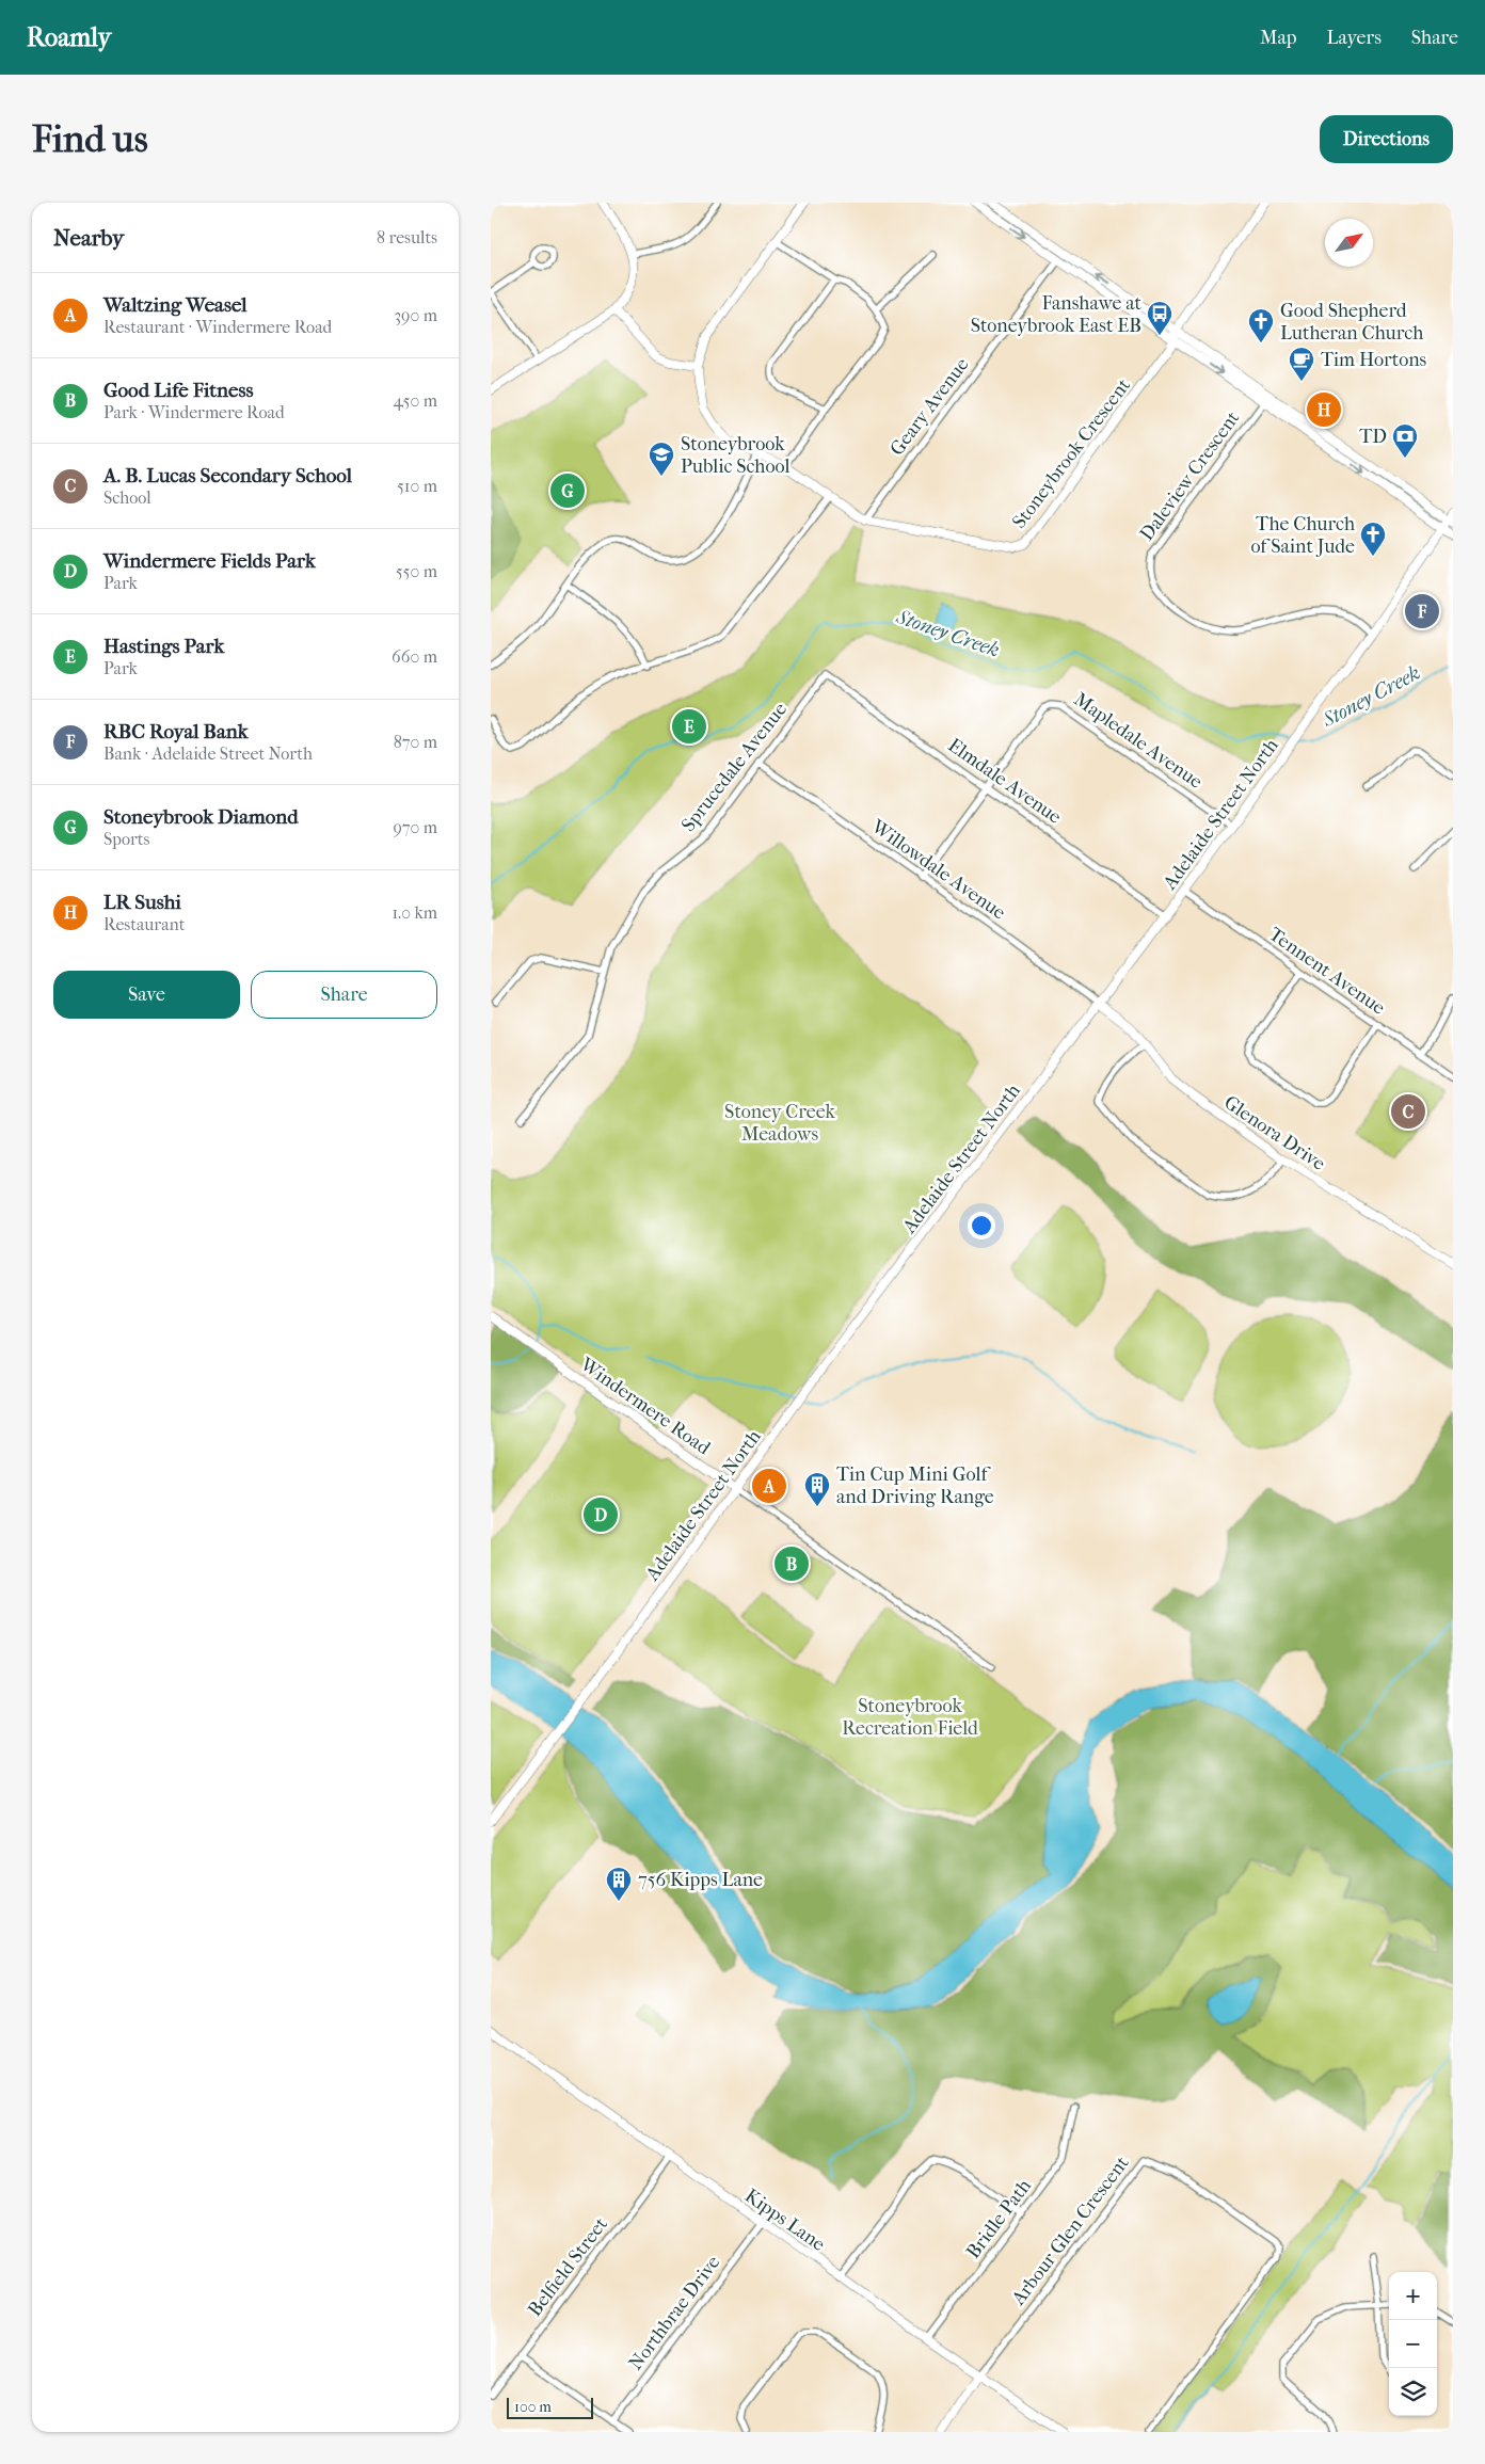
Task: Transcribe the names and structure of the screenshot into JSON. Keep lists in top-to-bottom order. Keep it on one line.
{"streets":{"main road":["Stoneybrook Crescent","Adelaide Street North","Glenora Drive","Windermere Road","Kipps Lane"],"street":["Geary Avenue","Daleview Crescent","Mapledale Avenue","Sprucedale Avenue","Elmdale Avenue","Willowdale Avenue","Tennent Avenue","Bridle Path","Arbour Glen Crescent","Belfield Street","Northbrae Drive"]},"crossings":[["Geary Avenue","Stoneybrook Crescent"],["Daleview Crescent","Adelaide Street North"],["Mapledale Avenue","Elmdale Avenue"],["Mapledale Avenue","Adelaide Street North"],["Sprucedale Avenue","Elmdale Avenue"],["Sprucedale Avenue","Willowdale Avenue"],["Elmdale Avenue","Adelaide Street North"],["Adelaide Street North","Willowdale Avenue"],["Adelaide Street North","Tennent Avenue"],["Adelaide Street North","Glenora Drive"],["Adelaide Street North","Windermere Road"],["Willowdale Avenue","Glenora Drive"],["Bridle Path","Kipps Lane"],["Kipps Lane","Arbour Glen Crescent"],["Kipps Lane","Belfield Street"],["Kipps Lane","Northbrae Drive"]],"water":["Stoney Creek"],"parks":["Stoney Creek Meadows","Stoneybrook Recreation Field"],"places":{"bus stop":["Fanshawe at Stoneybrook East EB"],"church":["Good Shepherd Lutheran Church","The Church of Saint Jude"],"cafe":["Tim Hortons"],"bank":["TD"],"school or university":["Stoneybrook Public School"],"building":["Tin Cup Mini Golf and Driving Range","756 Kipps Lane"]},"scale_bar":"100 m","north":"top right","page":{"header":"Roamly","nav":["Map","Layers","Share"],"buttons":["Directions",["Save","Share"]],"title":"Find us","heading":["Nearby","8 results"],"list":[{"mark":"A","name":"Waltzing Weasel","note":"Restaurant · Windermere Road","value":"390 m"},{"mark":"B","name":"Good Life Fitness","note":"Park · Windermere Road","value":"450 m"},{"mark":"C","name":"A. B. Lucas Secondary School","note":"School","value":"510 m"},{"mark":"D","name":"Windermere Fields Park","note":"Park","value":"550 m"},{"mark":"E","name":"Hastings Park","note":"Park","value":"660 m"},{"mark":"F","name":"RBC Royal Bank","note":"Bank · Adelaide Street North","value":"870 m"},{"mark":"G","name":"Stoneybrook Diamond","note":"Sports","value":"970 m"},{"mark":"H","name":"LR Sushi","note":"Restaurant","value":"1.0 km"}],"pins":["H","G","F","E","C","A","D","B"],"map_buttons":["+","−"],"scale":"100 m"}}
